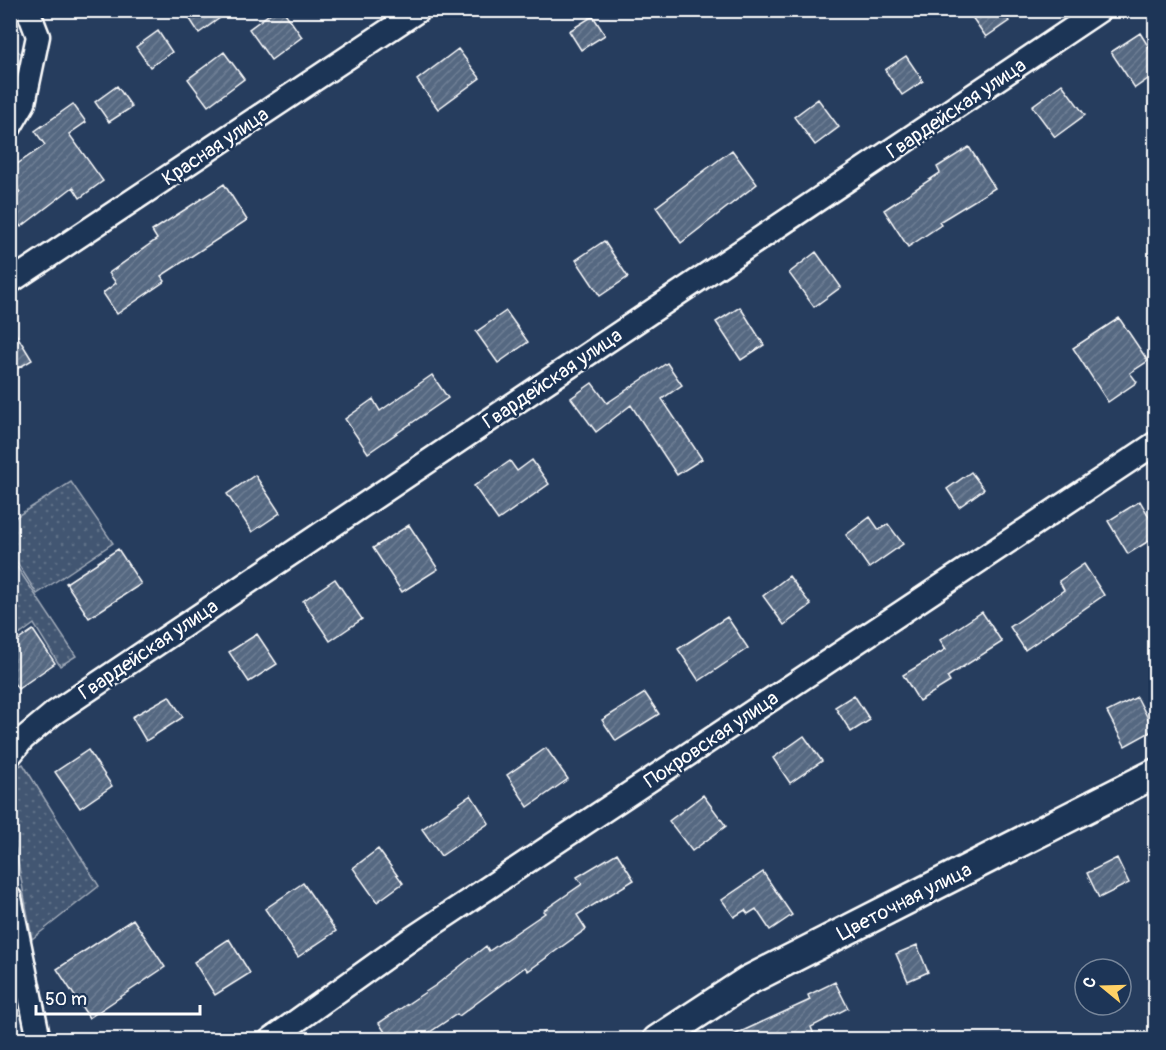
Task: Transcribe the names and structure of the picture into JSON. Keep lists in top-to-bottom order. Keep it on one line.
{"streets":{"street":["Гвардейская улица","Красная улица","Покровская улица","Цветочная улица"]},"scale_bar":"50 m","north":"left"}
